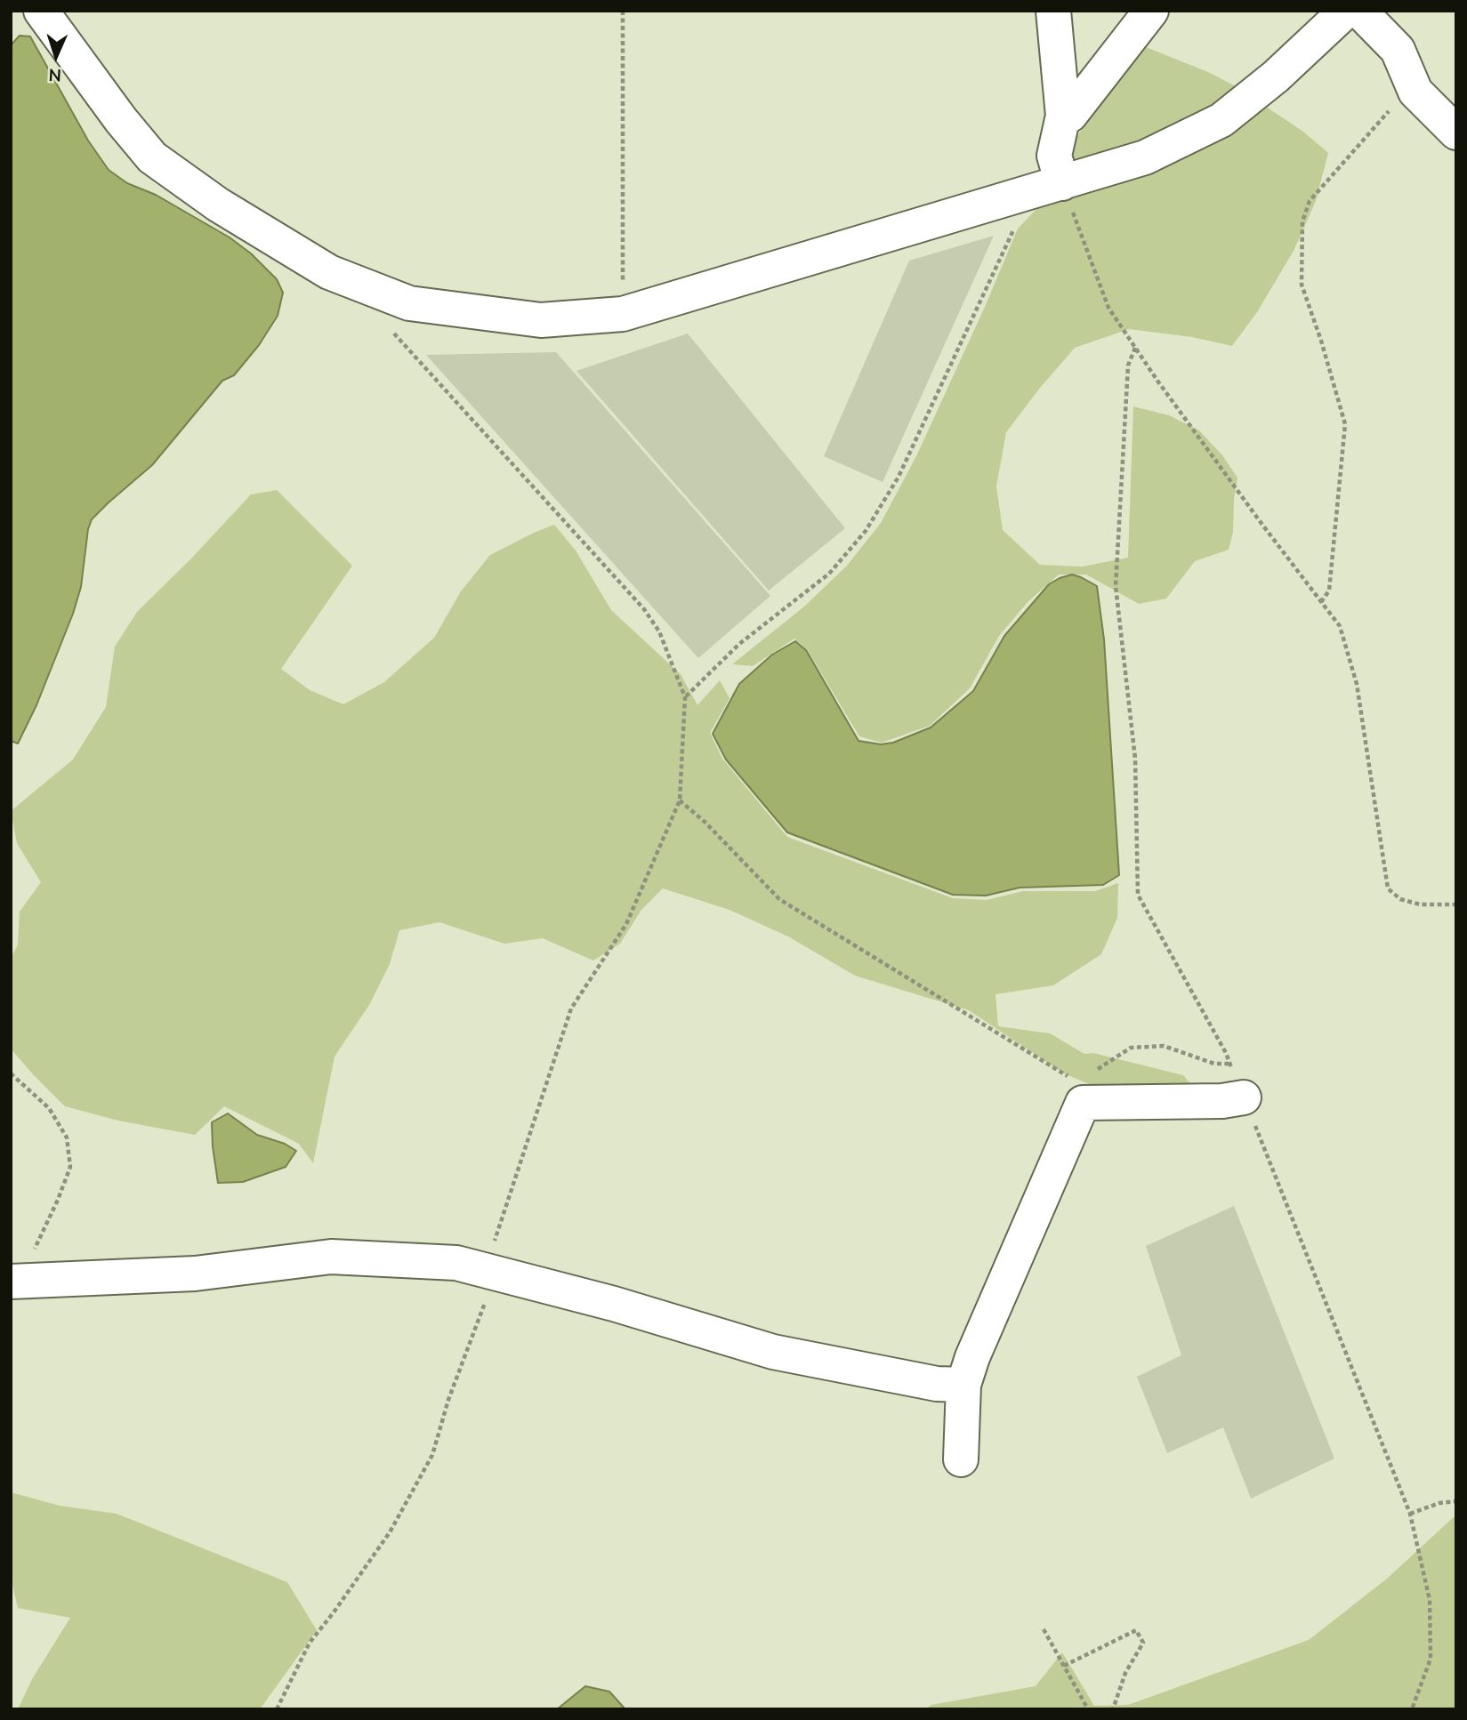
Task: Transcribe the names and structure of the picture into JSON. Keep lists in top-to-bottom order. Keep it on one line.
{"north":"bottom"}
